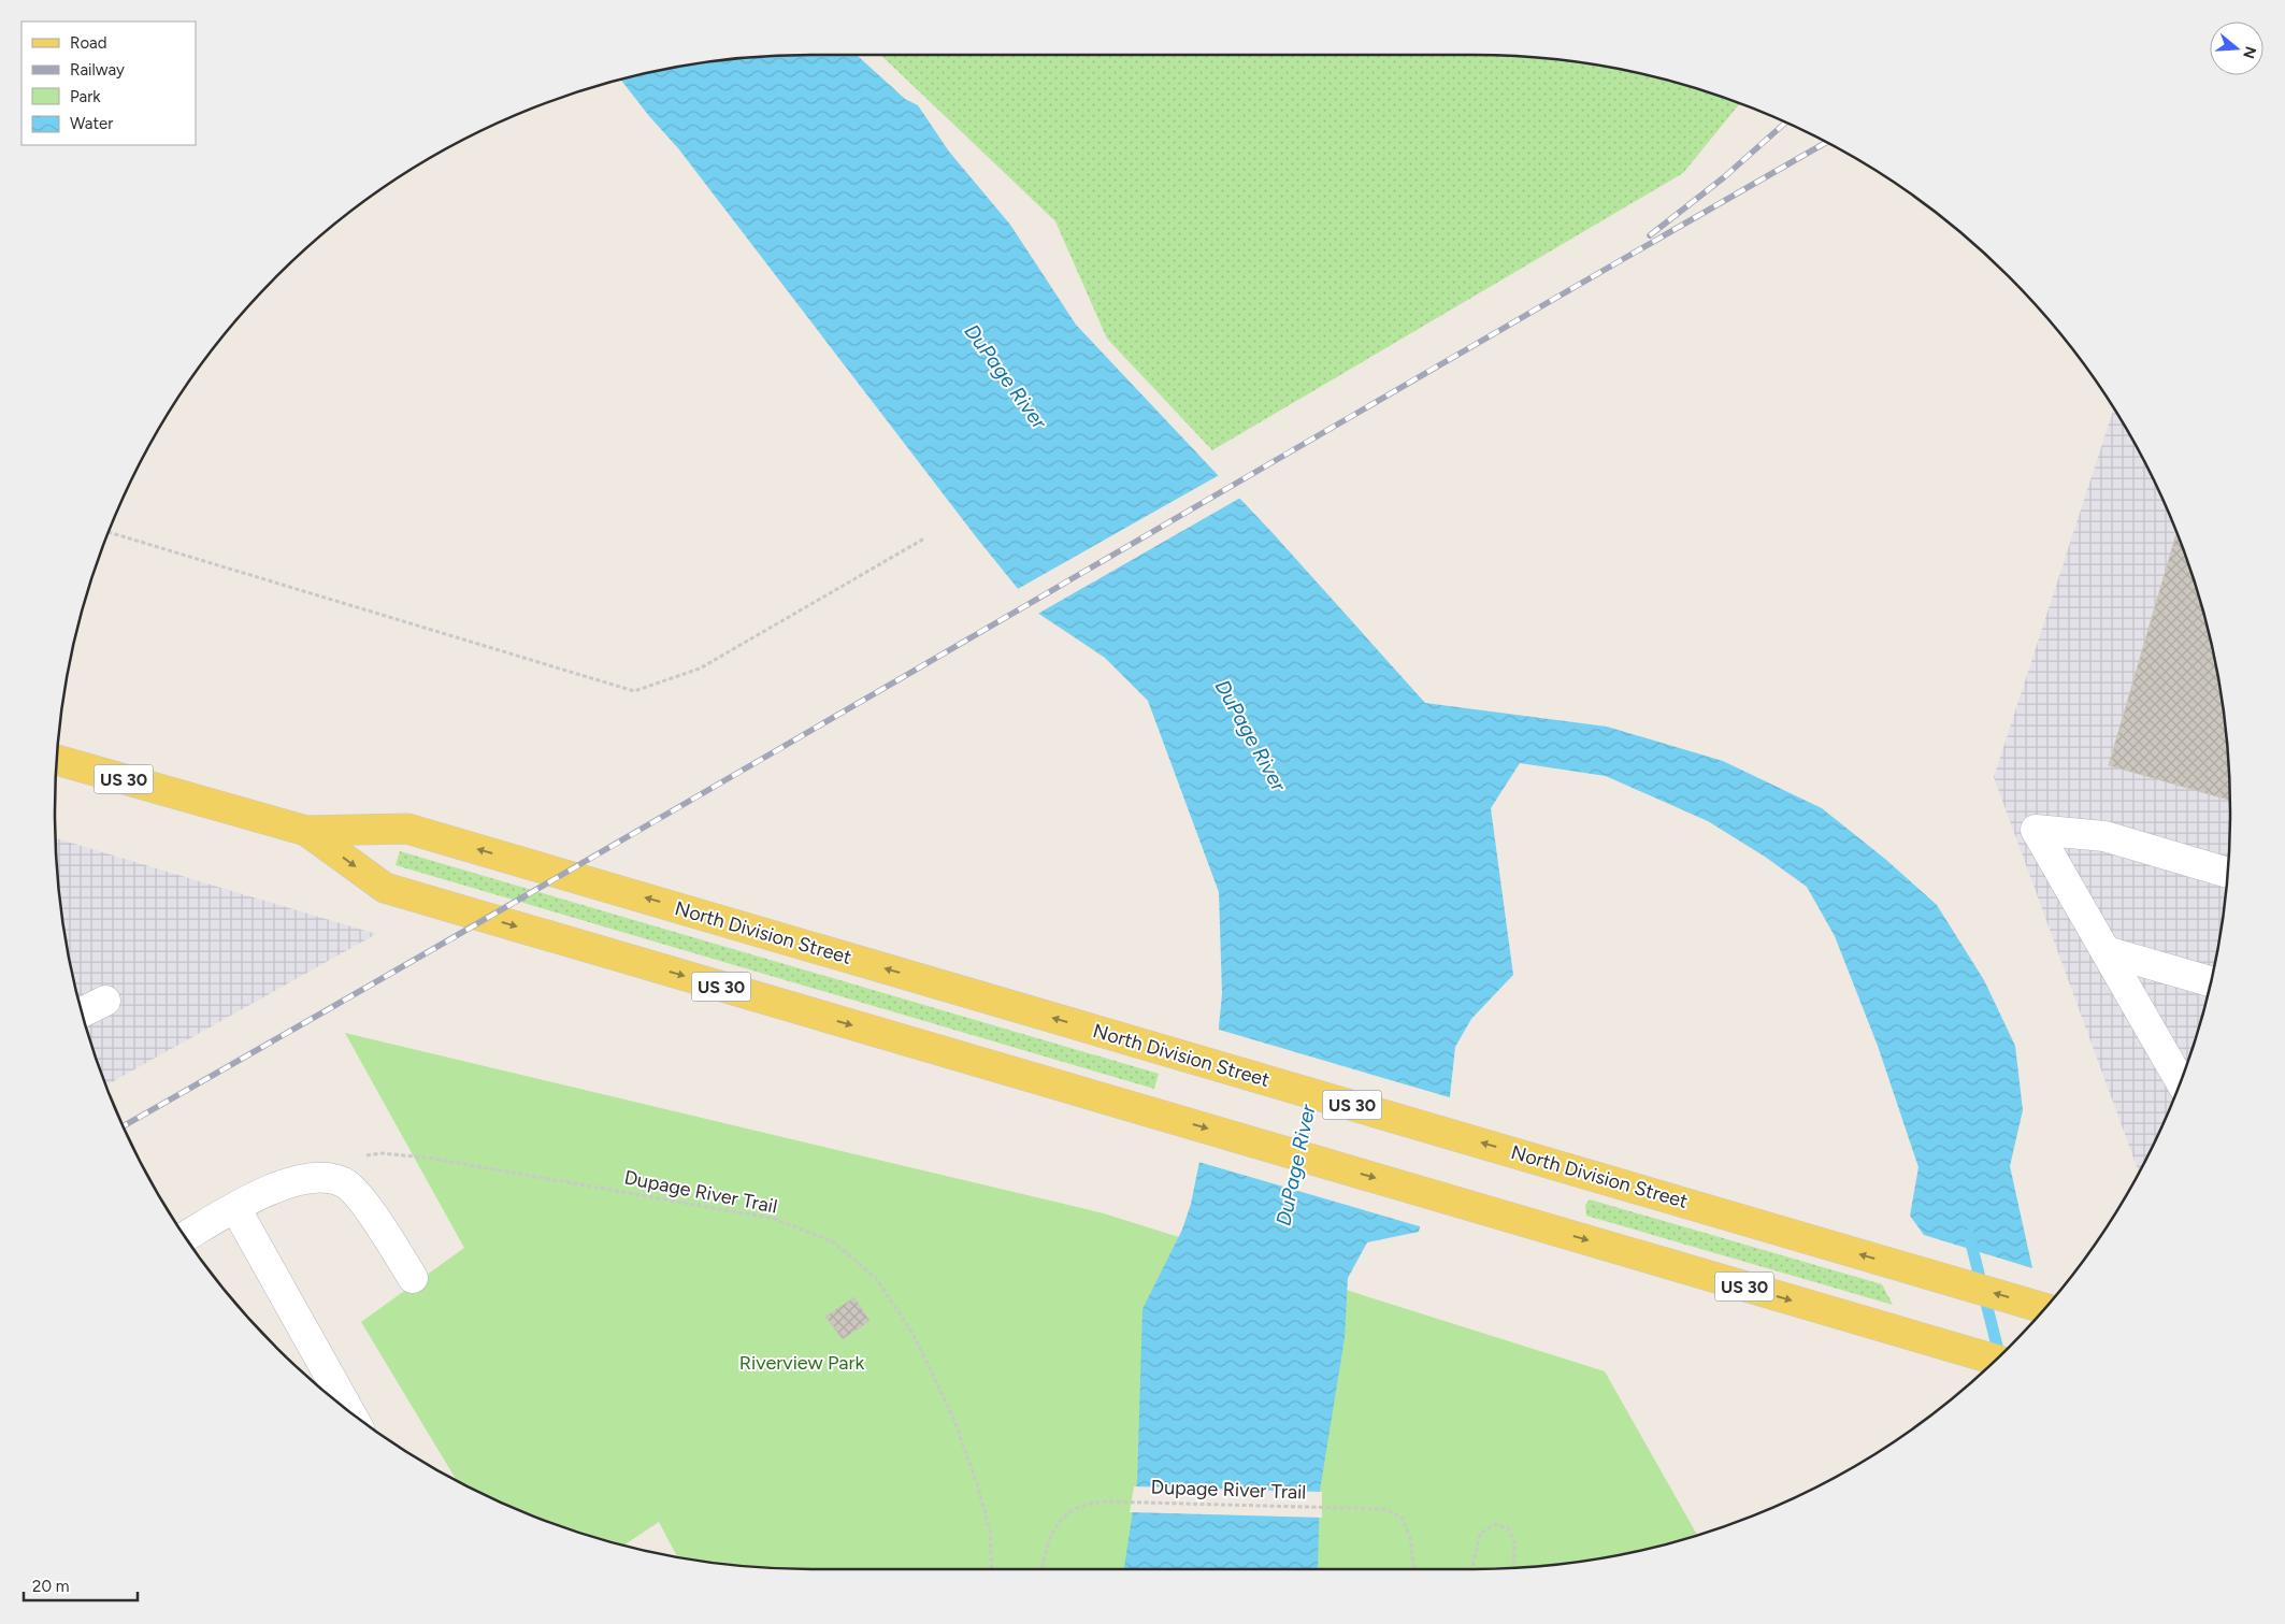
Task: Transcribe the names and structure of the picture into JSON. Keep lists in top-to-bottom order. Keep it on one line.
{"streets":{"main road":["US 30","North Division Street"],"path":["Dupage River Trail"]},"water":["DuPage River"],"parks":["Riverview Park"],"legend":["Road","Railway","Park","Water"],"scale_bar":"20 m","north":"right"}
